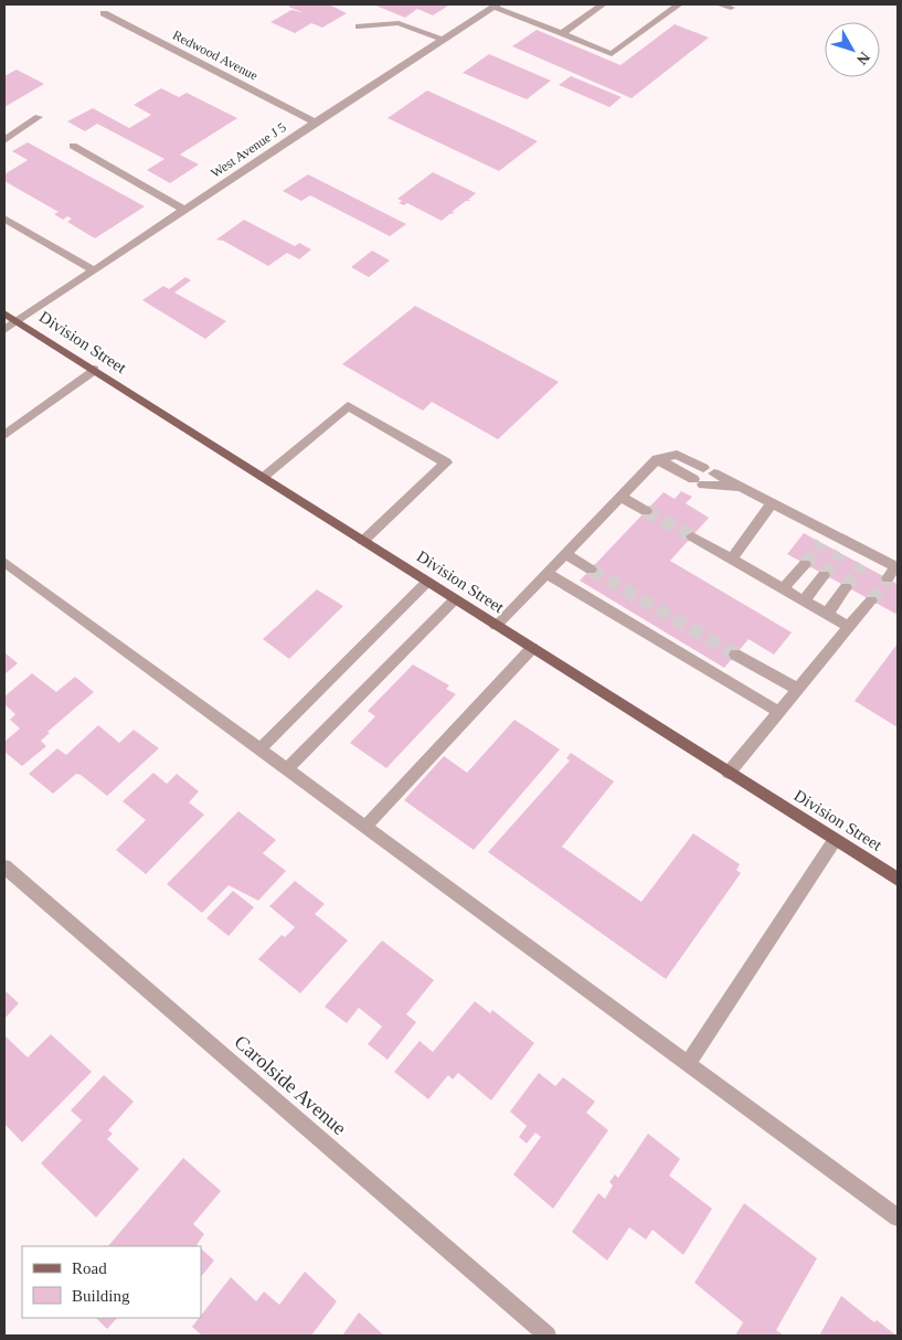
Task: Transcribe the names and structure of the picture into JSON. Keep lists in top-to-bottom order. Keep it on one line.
{"streets":{"main road":["Division Street"],"street":["Redwood Avenue","West Avenue J 5","Carolside Avenue"]},"crossings":[["Redwood Avenue","West Avenue J 5"],["West Avenue J 5","Division Street"]],"legend":["Road","Building"],"north":"bottom right"}
